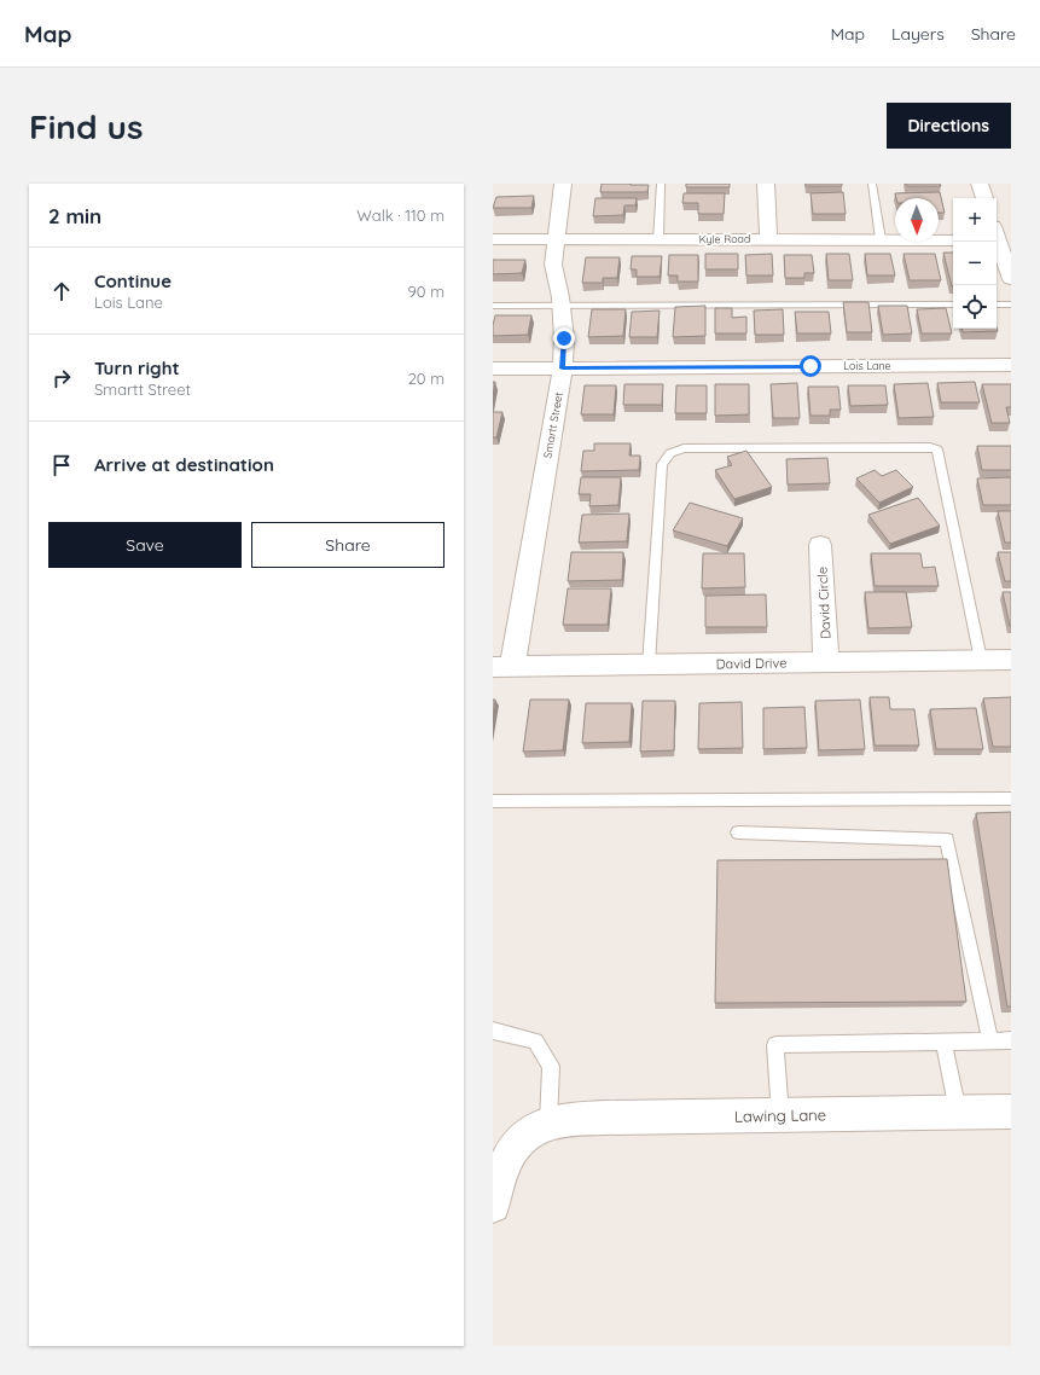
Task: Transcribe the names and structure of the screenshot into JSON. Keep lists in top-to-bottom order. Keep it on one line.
{"streets":{"street":["Kyle Road","Lois Lane","Smartt Street","David Circle","David Drive","Lawing Lane"]},"crossings":[["Kyle Road","Smartt Street"],["Lois Lane","Smartt Street"],["Smartt Street","David Drive"],["David Circle","David Drive"]],"north":"bottom","page":{"header":"Map","nav":["Map","Layers","Share"],"buttons":["Directions",["Save","Share"]],"title":"Find us","heading":["2 min","Walk · 110 m"],"map_buttons":["+","−"],"list":[["Continue","Lois Lane","90 m"],["Turn right","Smartt Street","20 m"],"Arrive at destination"]}}
